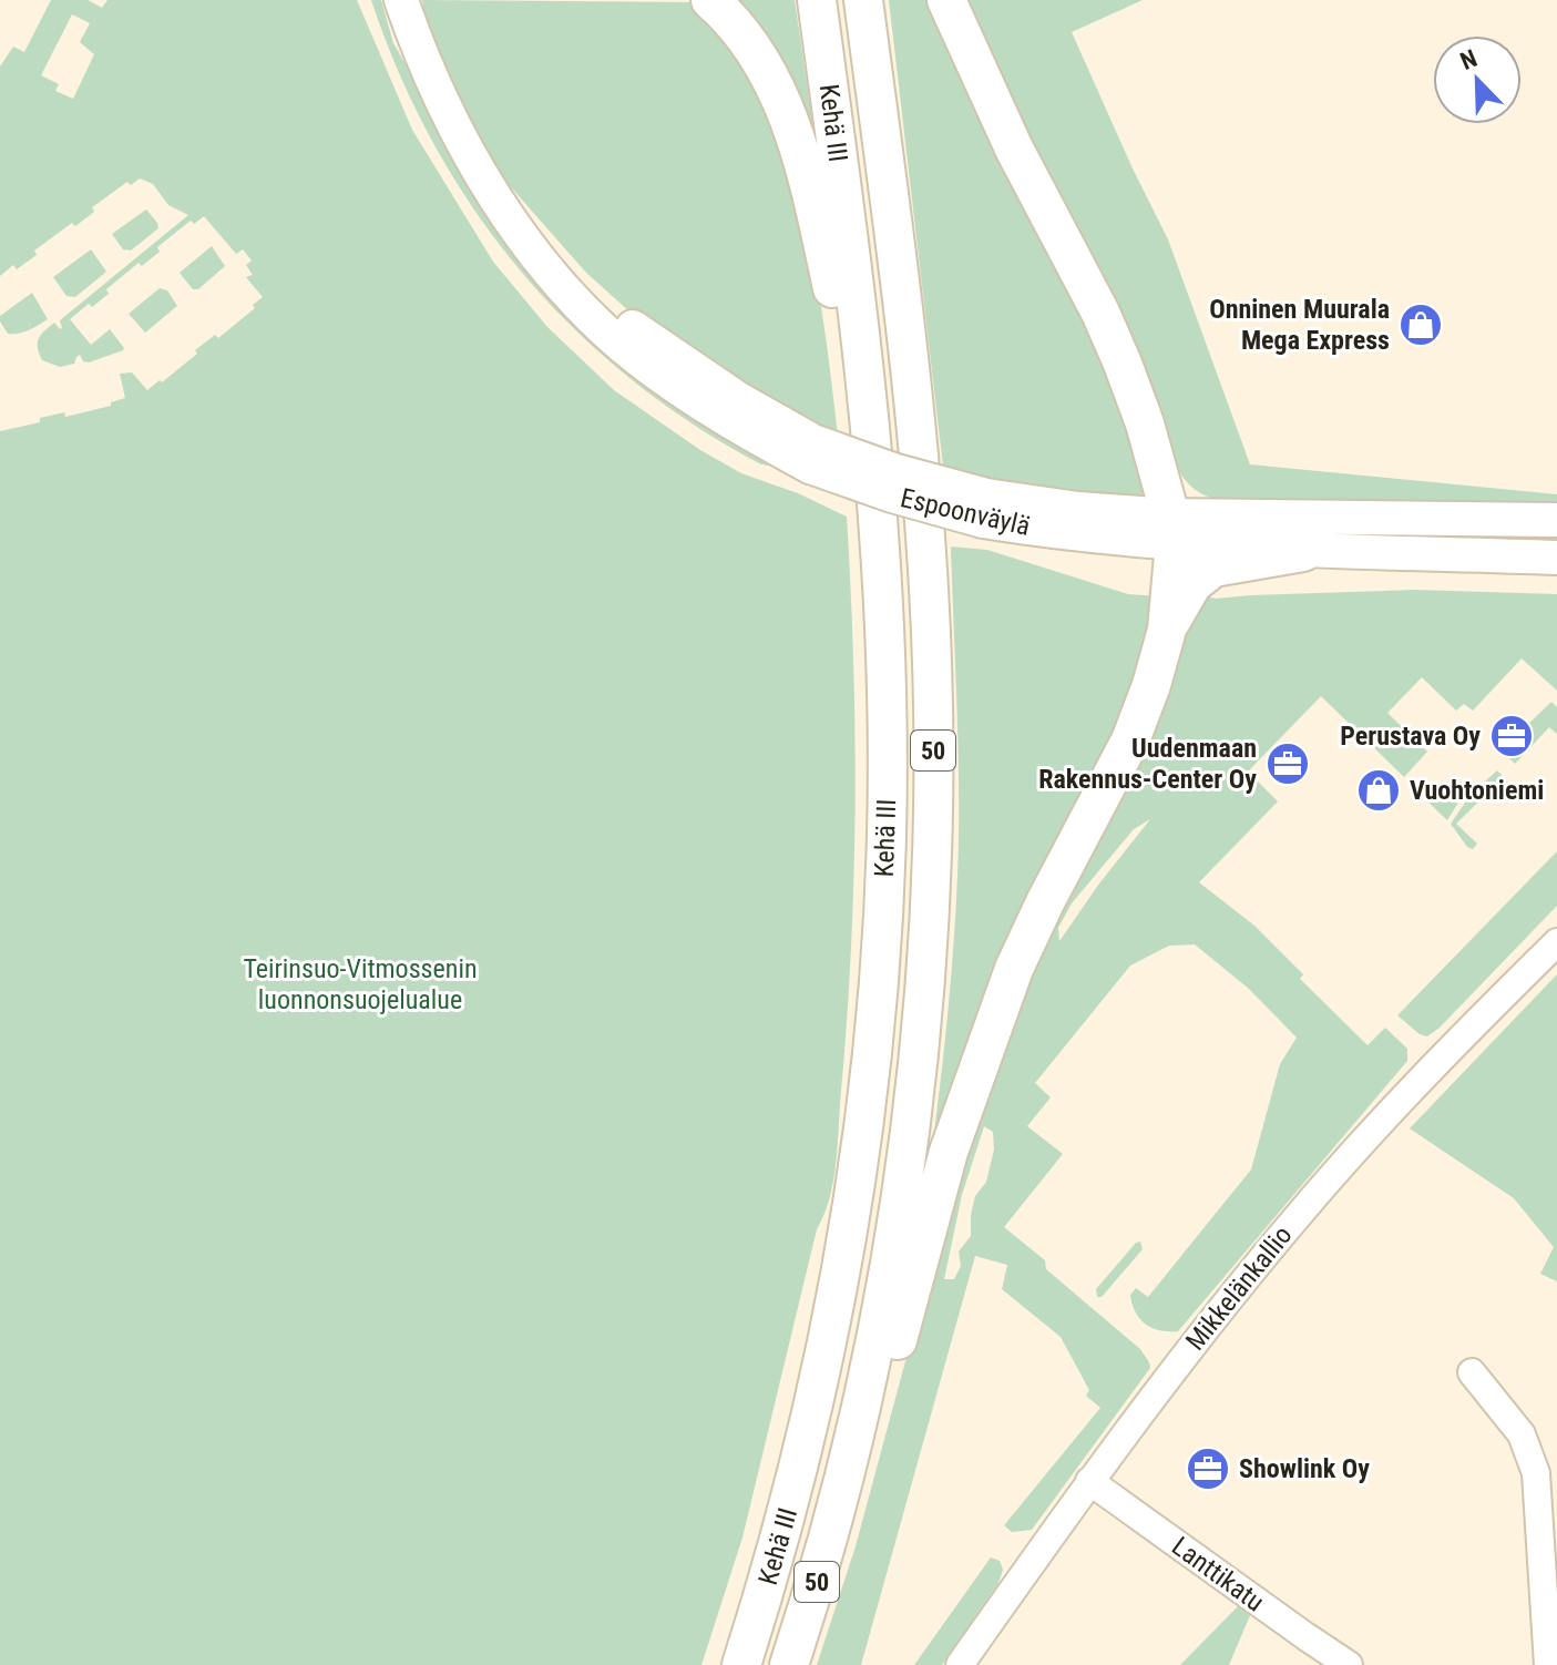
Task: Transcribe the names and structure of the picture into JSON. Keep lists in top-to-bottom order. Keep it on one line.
{"streets":{"highway":["Kehä III","50"],"main road":["Espoonväylä"],"street":["Mikkelänkallio","Lanttikatu"]},"crossings":[["Mikkelänkallio","Lanttikatu"]],"parks":["Teirinsuo-Vitmossenin luonnonsuojelualue"],"places":{"shop":["Onninen Muurala Mega Express","Vuohtoniemi"],"office":["Perustava Oy","Uudenmaan Rakennus-Center Oy","Showlink Oy"]},"north":"top left"}
